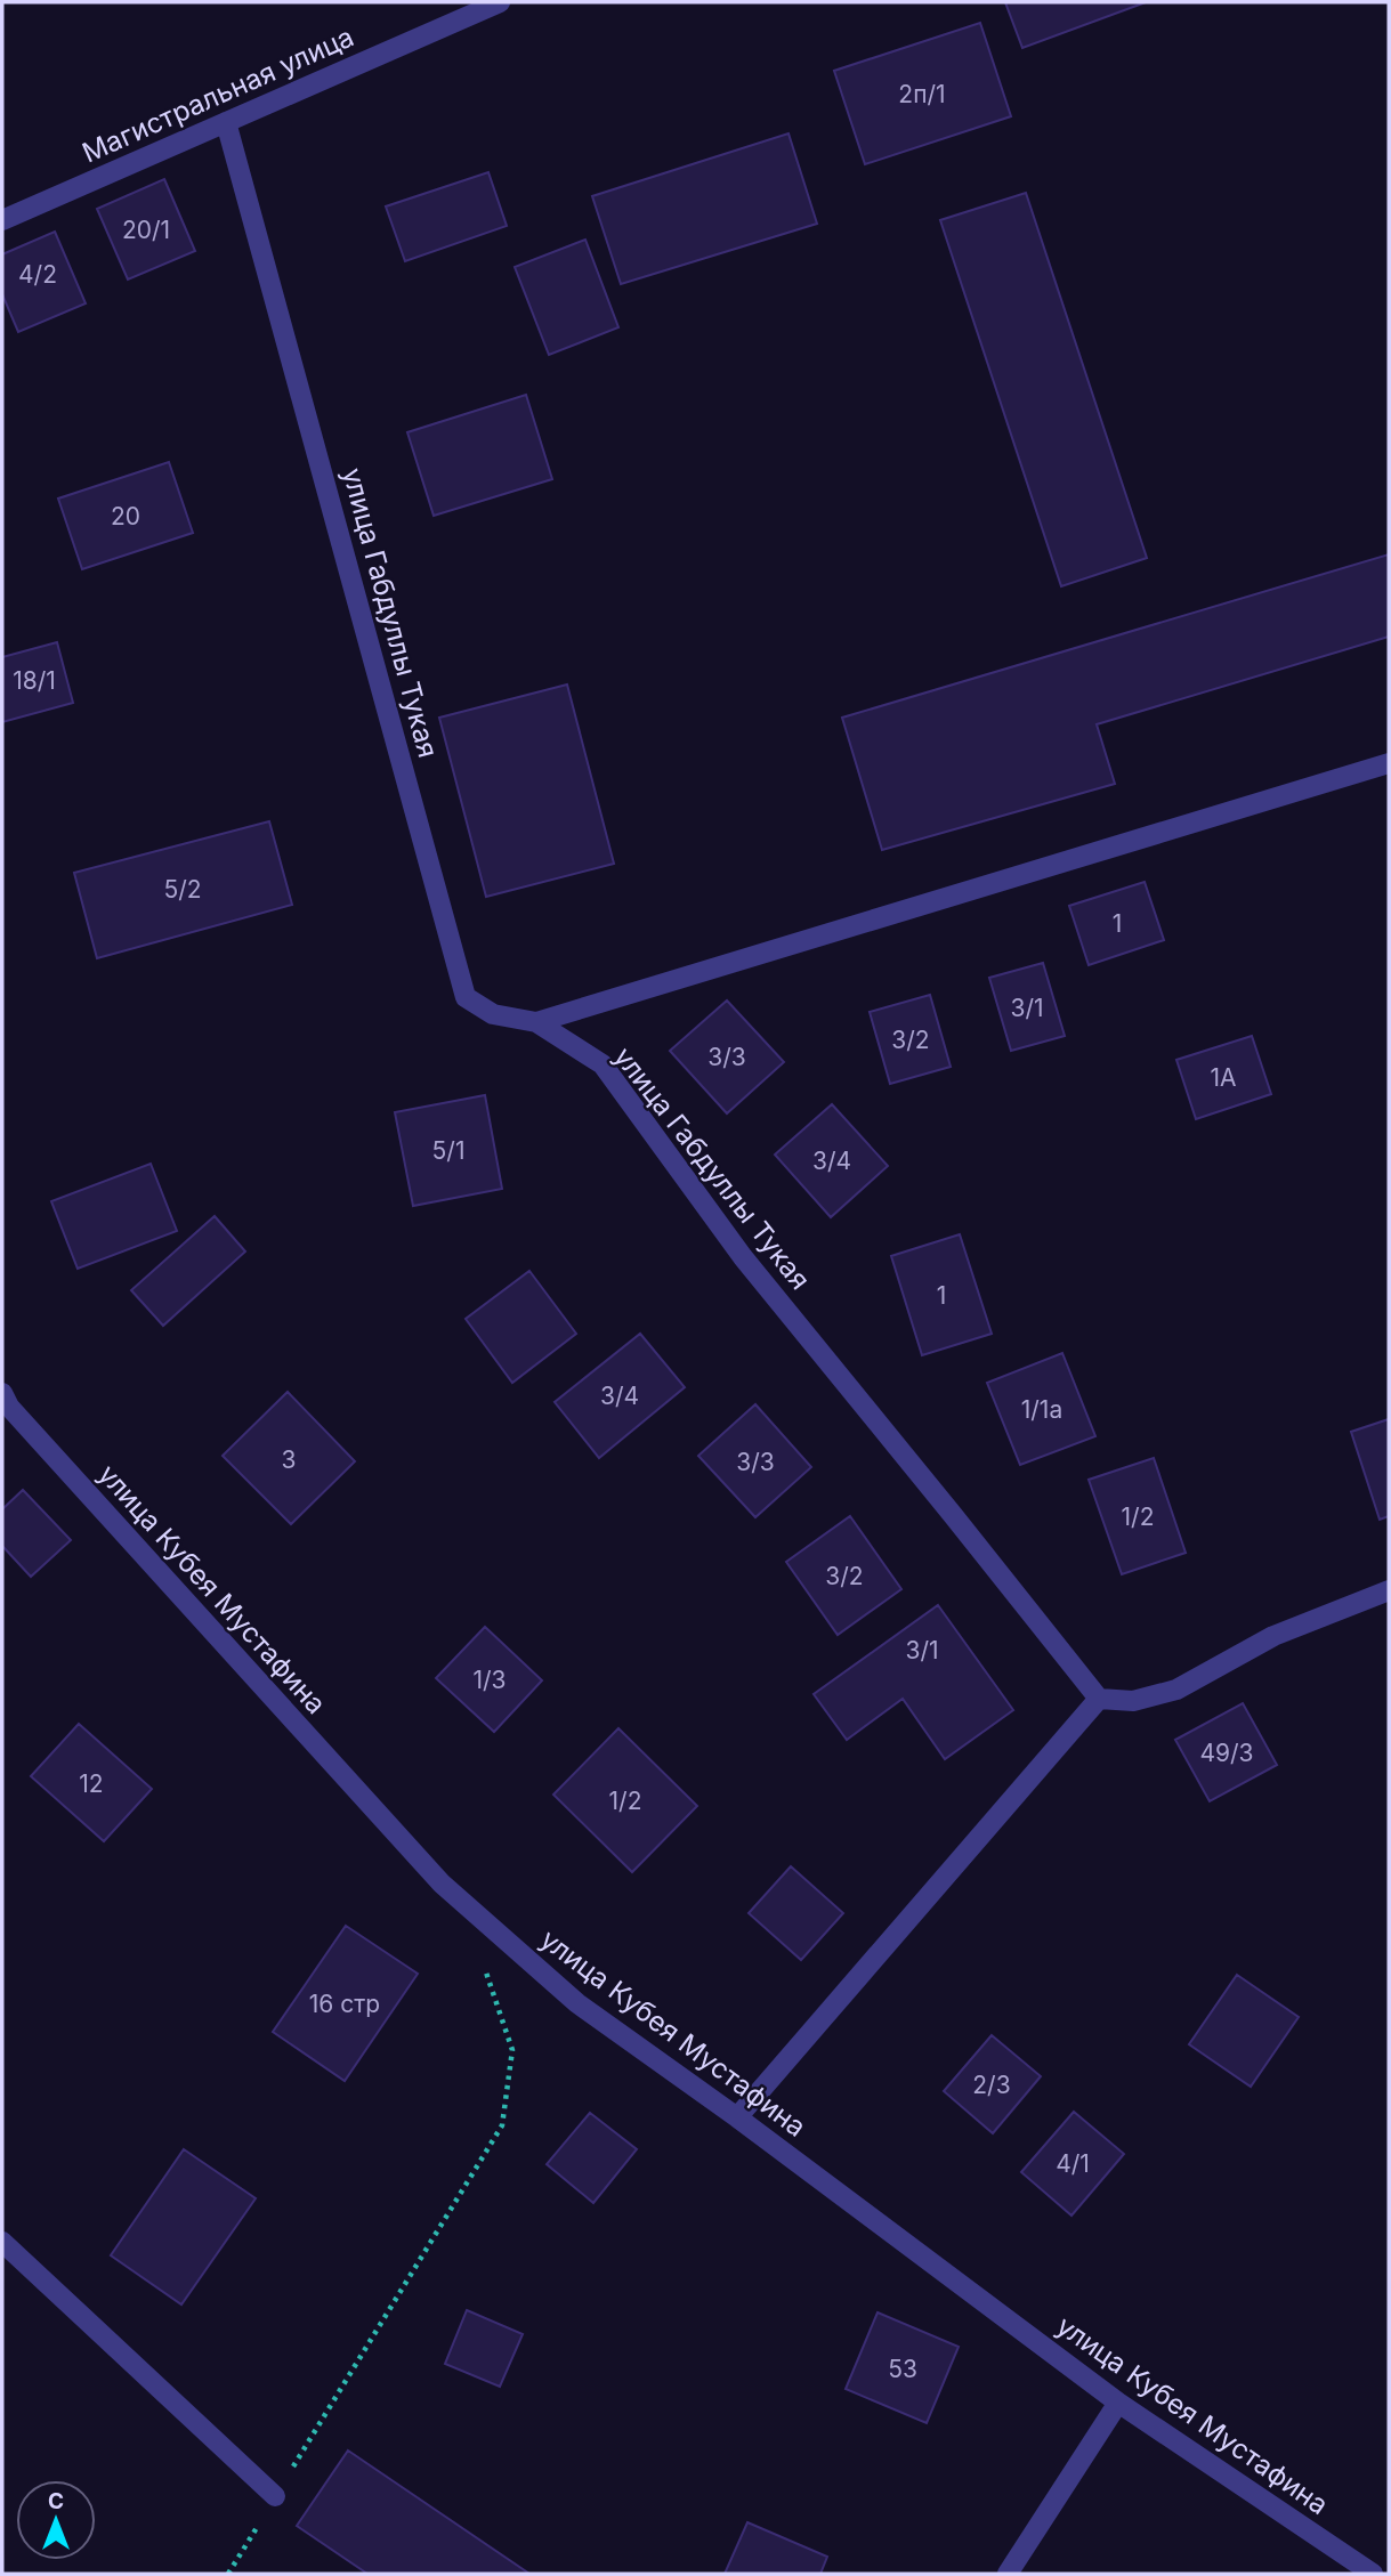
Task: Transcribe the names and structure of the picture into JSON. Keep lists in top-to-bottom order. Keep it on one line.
{"streets":{"street":["Магистральная улица","улица Габдуллы Тукая","улица Кубея Мустафина"]},"crossings":[["Магистральная улица","улица Габдуллы Тукая"]],"house_numbers":["2п/1","20/1","4/2","20","18/1","5/2","1","3/1","3/2","3/3","1А","5/1","3/4","1","3/4","1/1а","3","3/3","1/2","3/2","3/1","1/3","49/3","12","1/2","16 стр","2/3","4/1","53"],"north":"top"}
